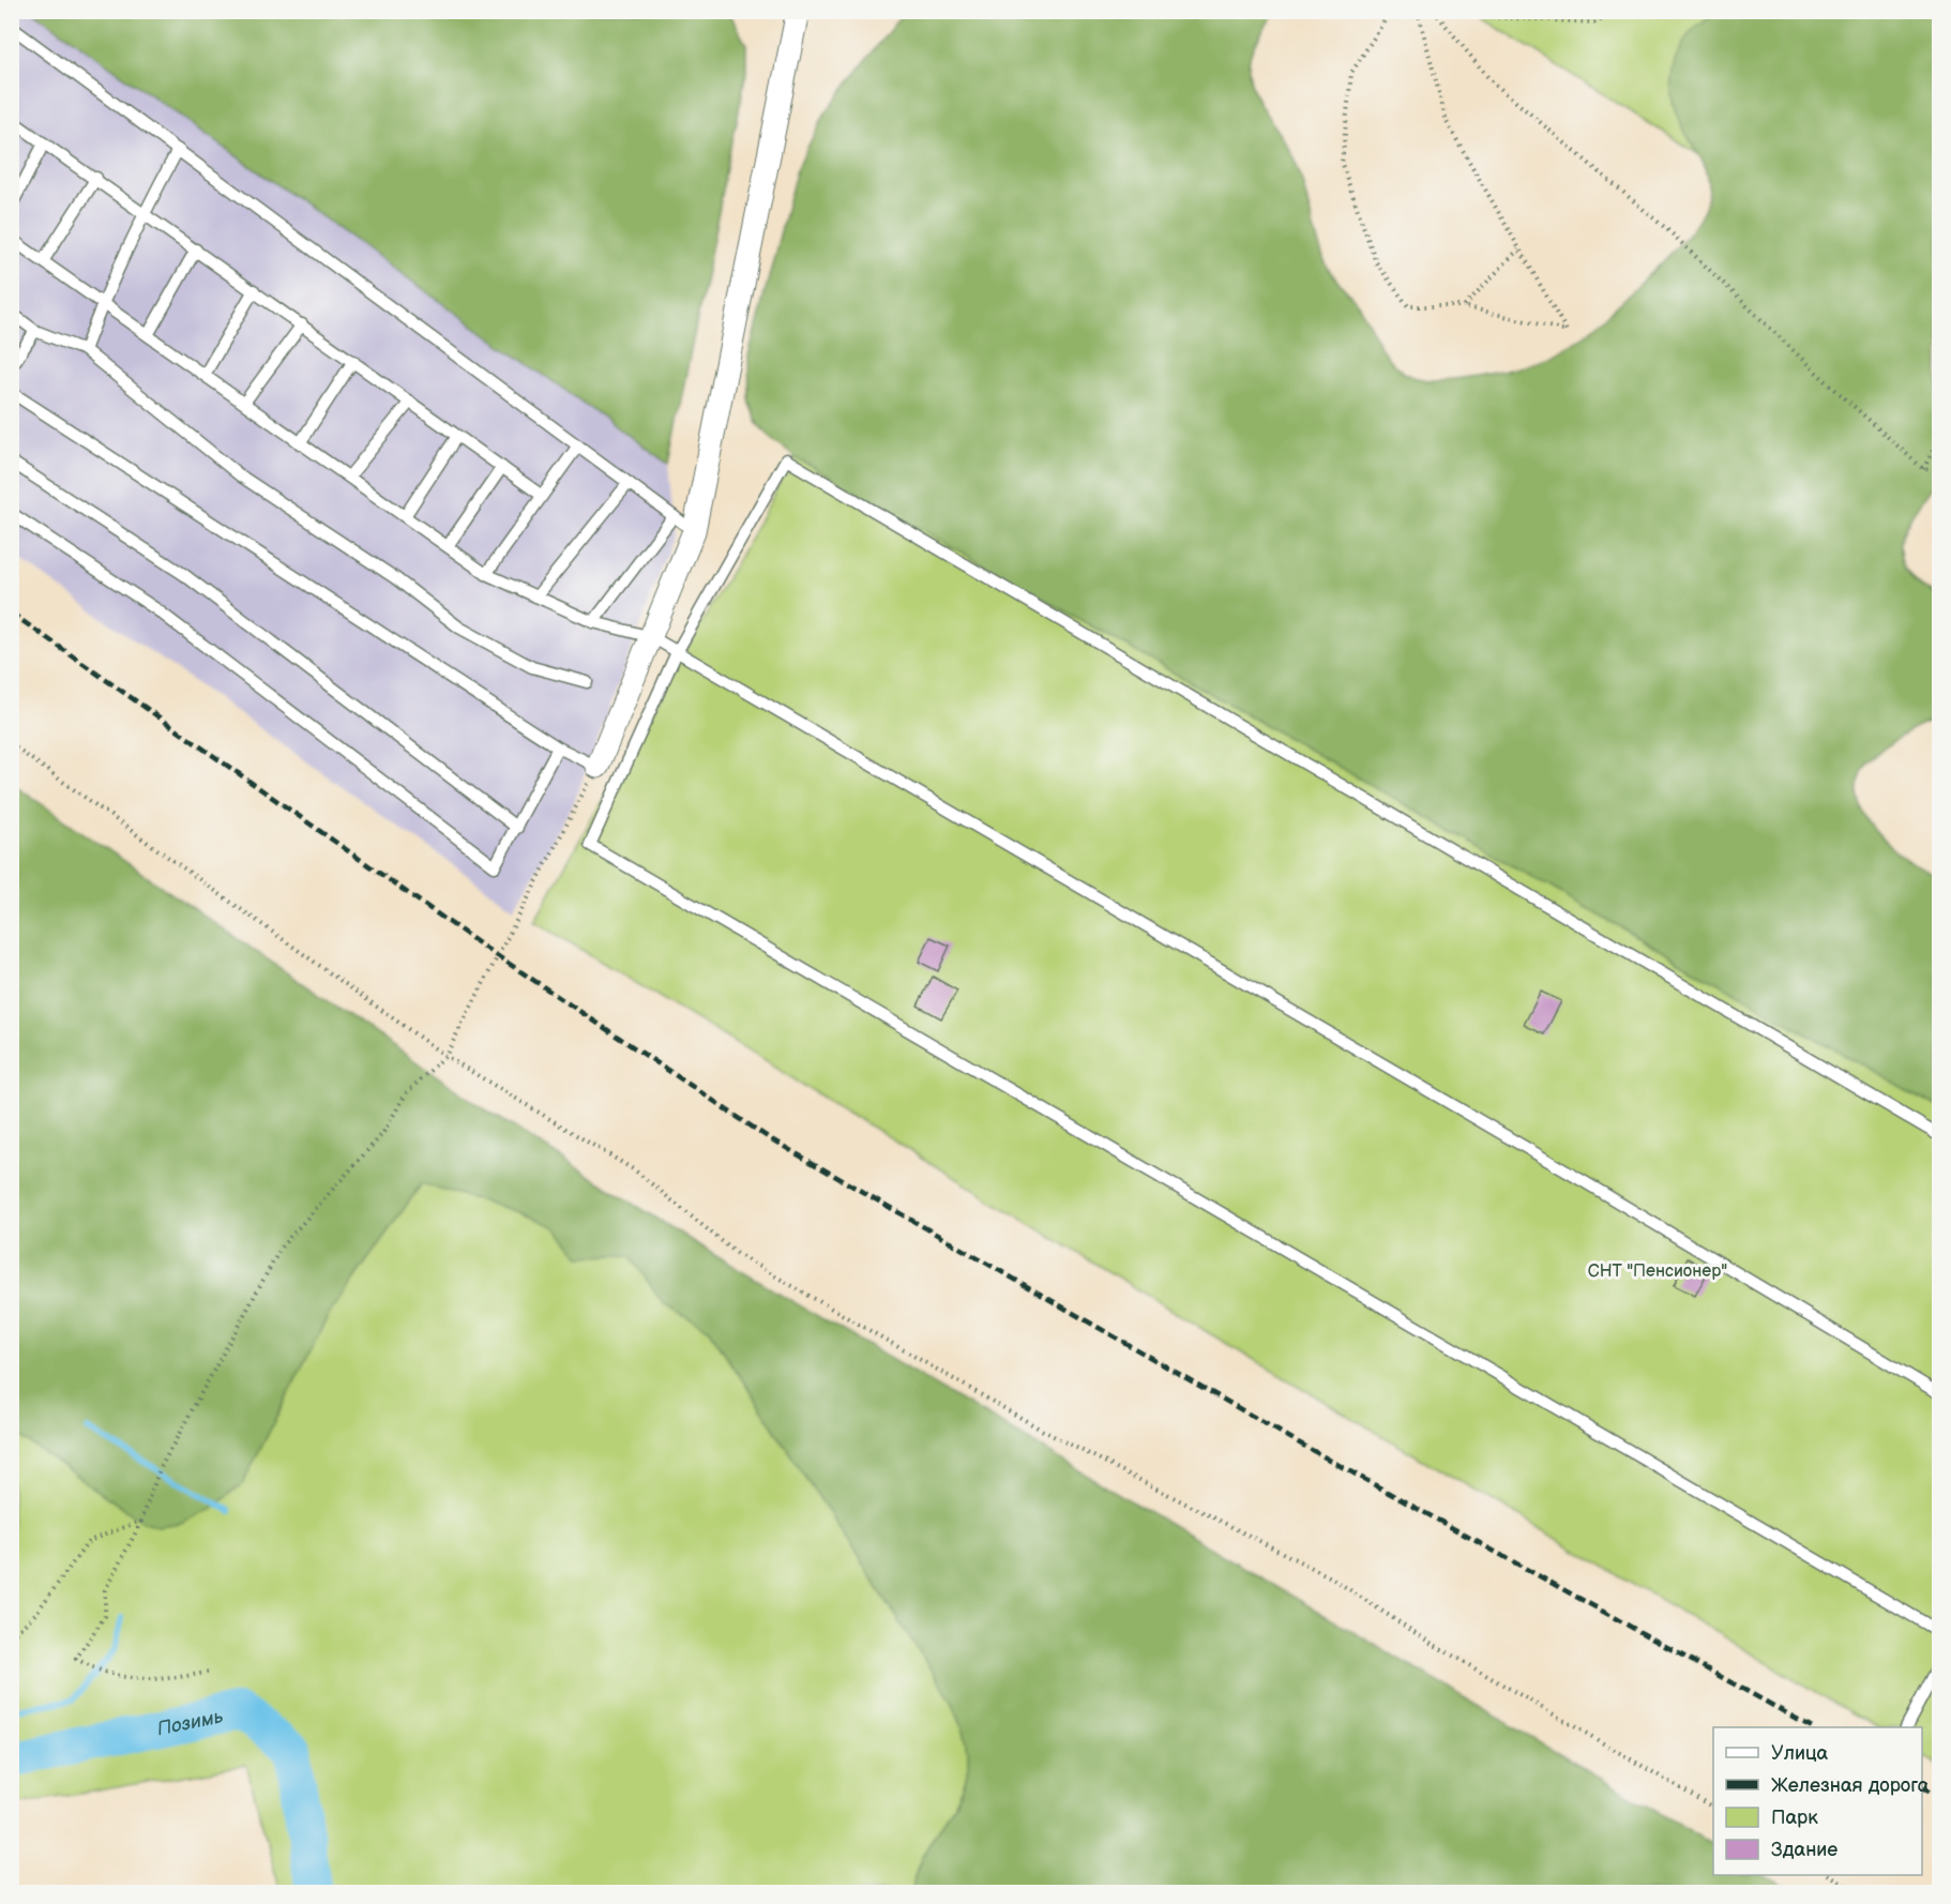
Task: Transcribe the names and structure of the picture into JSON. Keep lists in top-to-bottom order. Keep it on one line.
{"water":["Позимь"],"parks":["СНТ \"Пенсионер\""],"legend":["Улица","Железная дорога","Парк","Здание"]}
